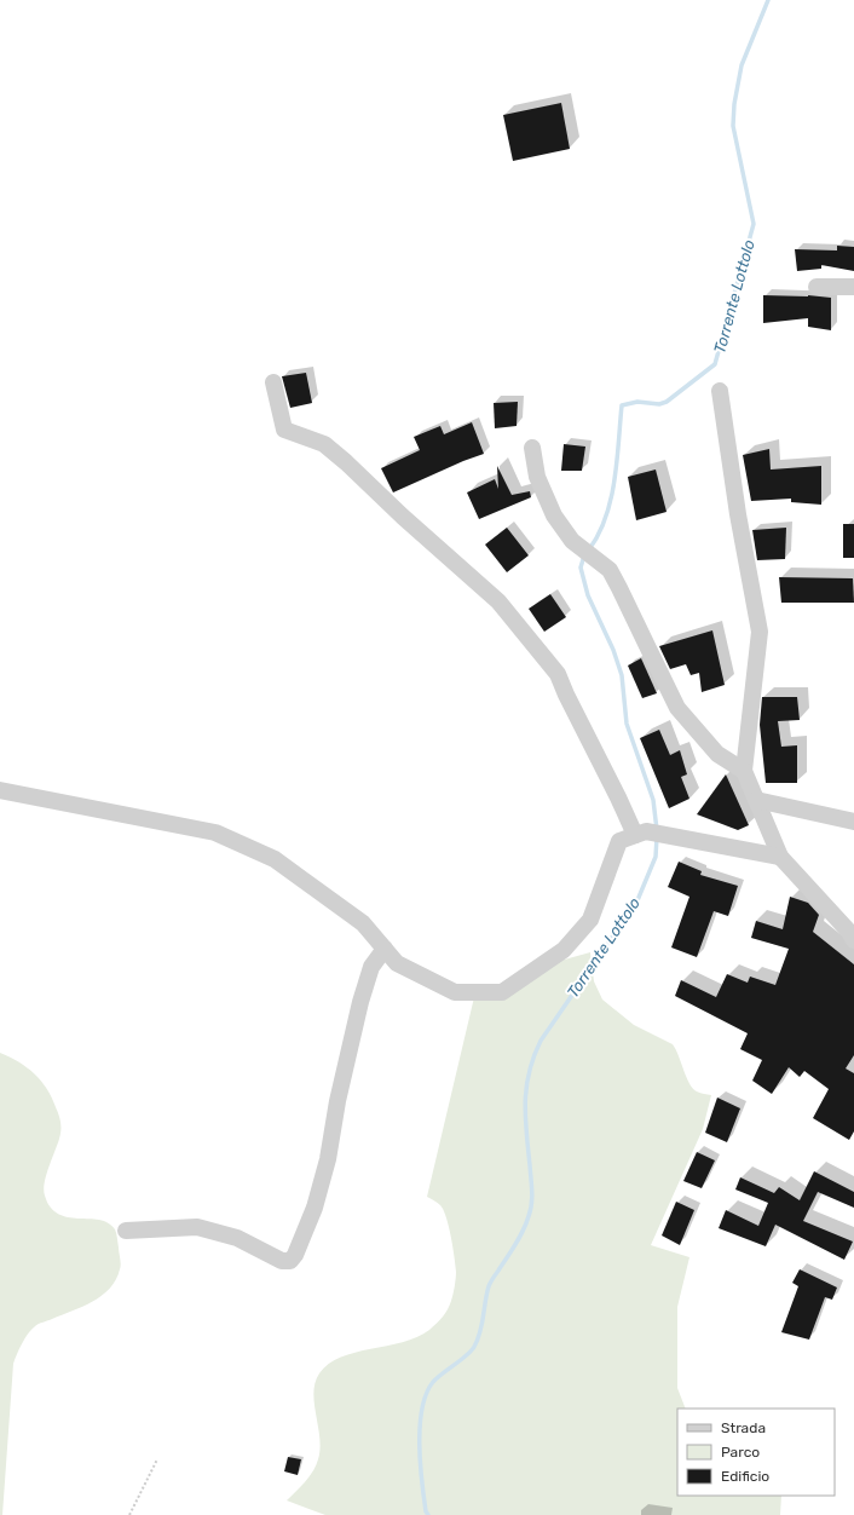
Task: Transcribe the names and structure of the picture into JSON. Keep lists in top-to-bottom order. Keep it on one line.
{"water":["Torrente Lottolo"],"legend":["Strada","Parco","Edificio"]}
